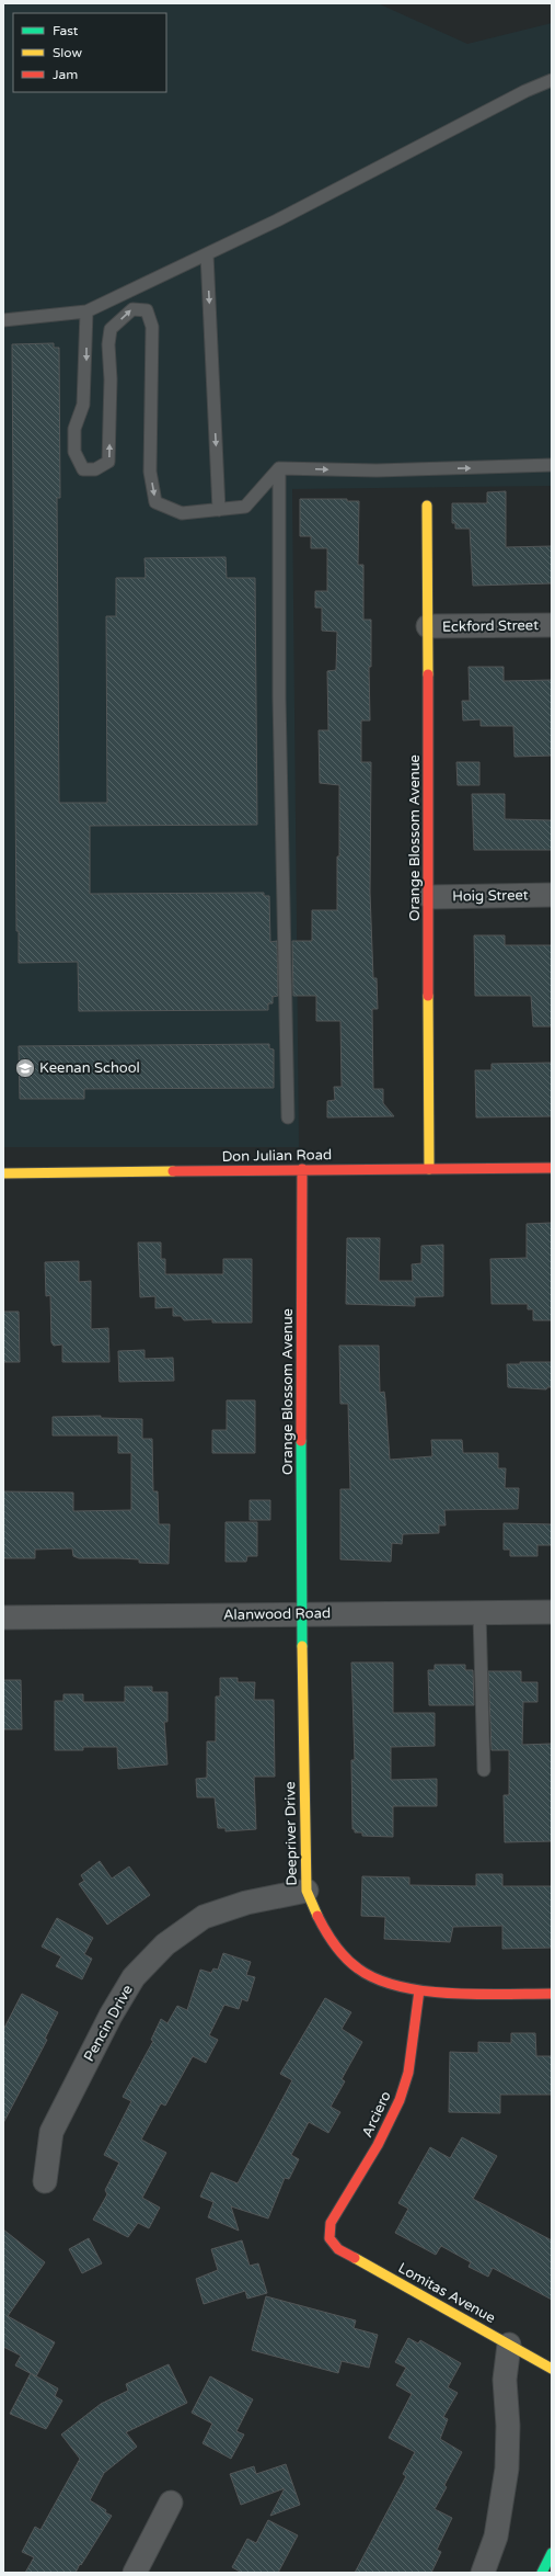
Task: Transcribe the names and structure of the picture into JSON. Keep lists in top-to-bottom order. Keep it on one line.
{"streets":{"street":["Eckford Street","Orange Blossom Avenue","Hoig Street","Don Julian Road","Alanwood Road","Deepriver Drive","Pencin Drive","Arciero","Lomitas Avenue"]},"crossings":[["Eckford Street","Orange Blossom Avenue"],["Orange Blossom Avenue","Hoig Street"],["Orange Blossom Avenue","Don Julian Road"],["Orange Blossom Avenue","Alanwood Road"],["Orange Blossom Avenue","Deepriver Drive"],["Alanwood Road","Deepriver Drive"],["Deepriver Drive","Pencin Drive"],["Deepriver Drive","Arciero"],["Arciero","Lomitas Avenue"]],"places":{"school or university":["Keenan School"]},"legend":["Fast","Slow","Jam"]}
